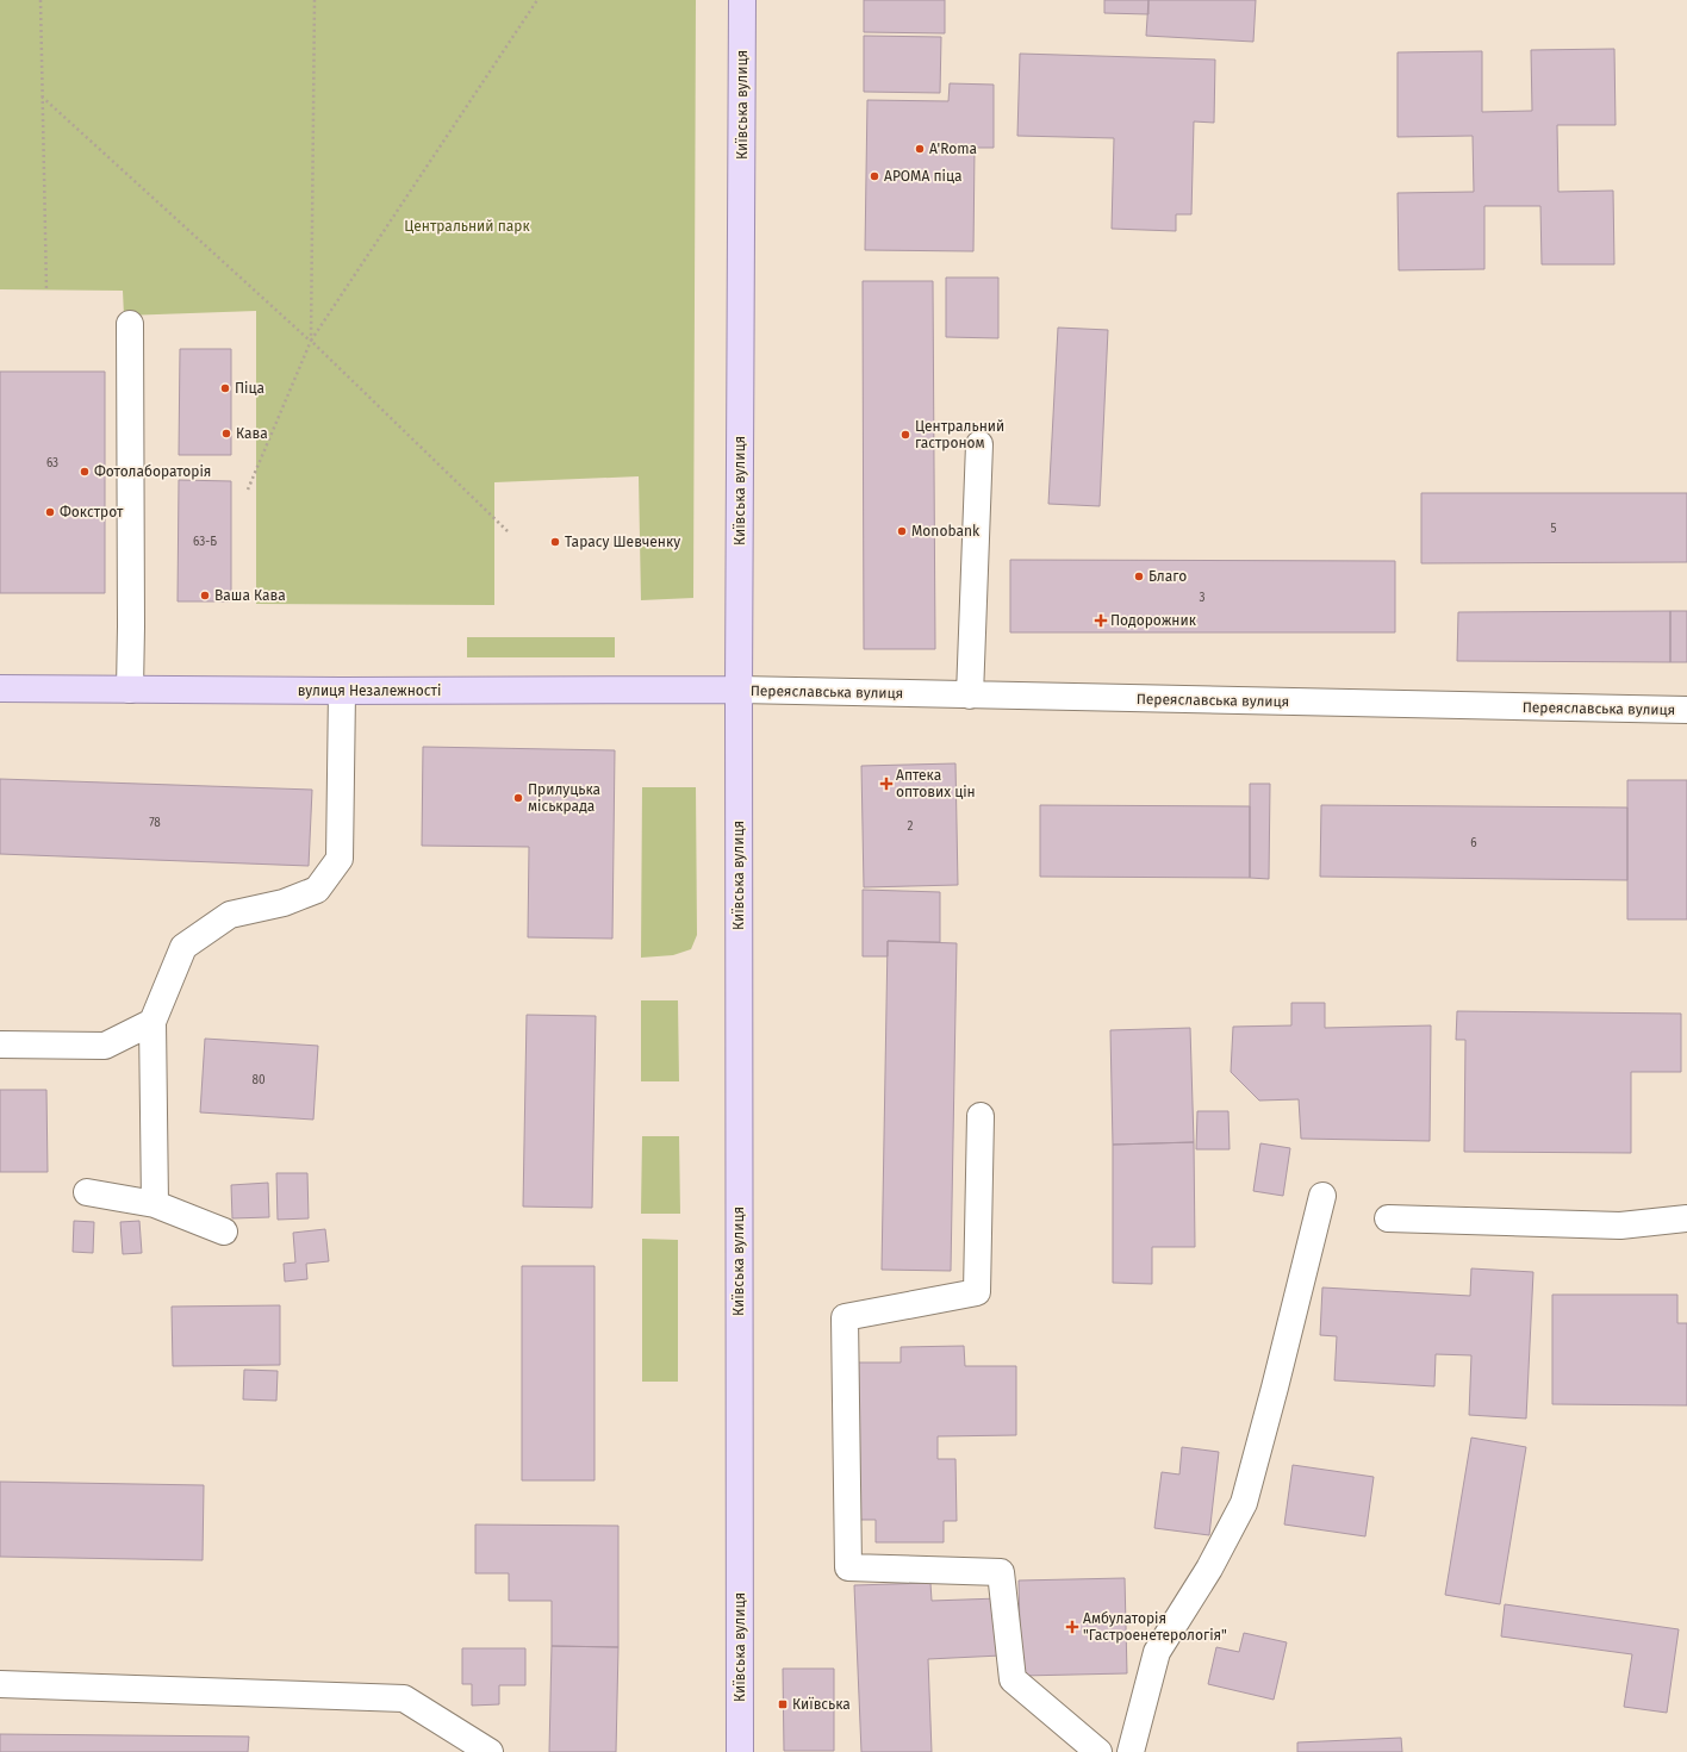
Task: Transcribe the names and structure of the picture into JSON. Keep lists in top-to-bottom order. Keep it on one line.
{"streets":{"main road":["Київська вулиця","вулиця Незалежності"],"street":["Переяславська вулиця"]},"crossings":[["Київська вулиця","вулиця Незалежності"],["Київська вулиця","Переяславська вулиця"],["вулиця Незалежності","Переяславська вулиця"]],"parks":["Центральний парк"],"places":{"other":["A'Roma","АРОМА піца","Піца","Кава","Центральний гастроном","Фотолабораторія","Фокстрот","Monobank","Тарасу Шевченку","Благо","Ваша Кава","Прилуцька міськрада"],"health":["Подорожник","Аптека оптових цін","Амбулаторія \"Гастроенетерологія\""],"transit":["Київська"]},"house_numbers":["63","5","63-Б","3","78","2","6","80"]}
